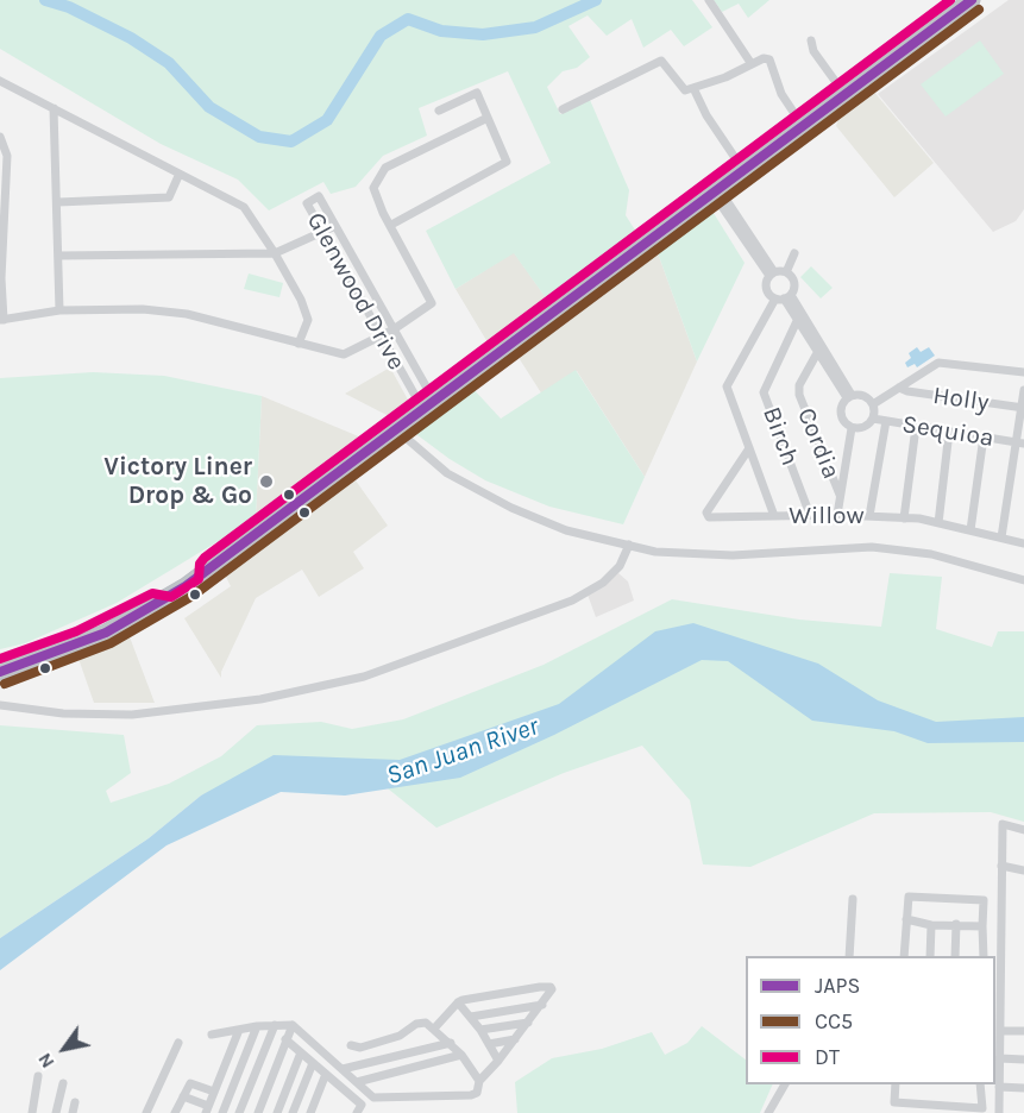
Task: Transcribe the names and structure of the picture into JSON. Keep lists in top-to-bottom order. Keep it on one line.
{"streets":{"street":["Glenwood Drive","Holly","Sequioa","Birch","Cordia","Willow"]},"crossings":[["Birch","Willow"]],"water":["San Juan River"],"places":["Victory Liner Drop & Go"],"lines":["transit line JAPS","transit line DT","transit line CC5"],"legend":["JAPS","CC5","DT"],"north":"bottom left"}
